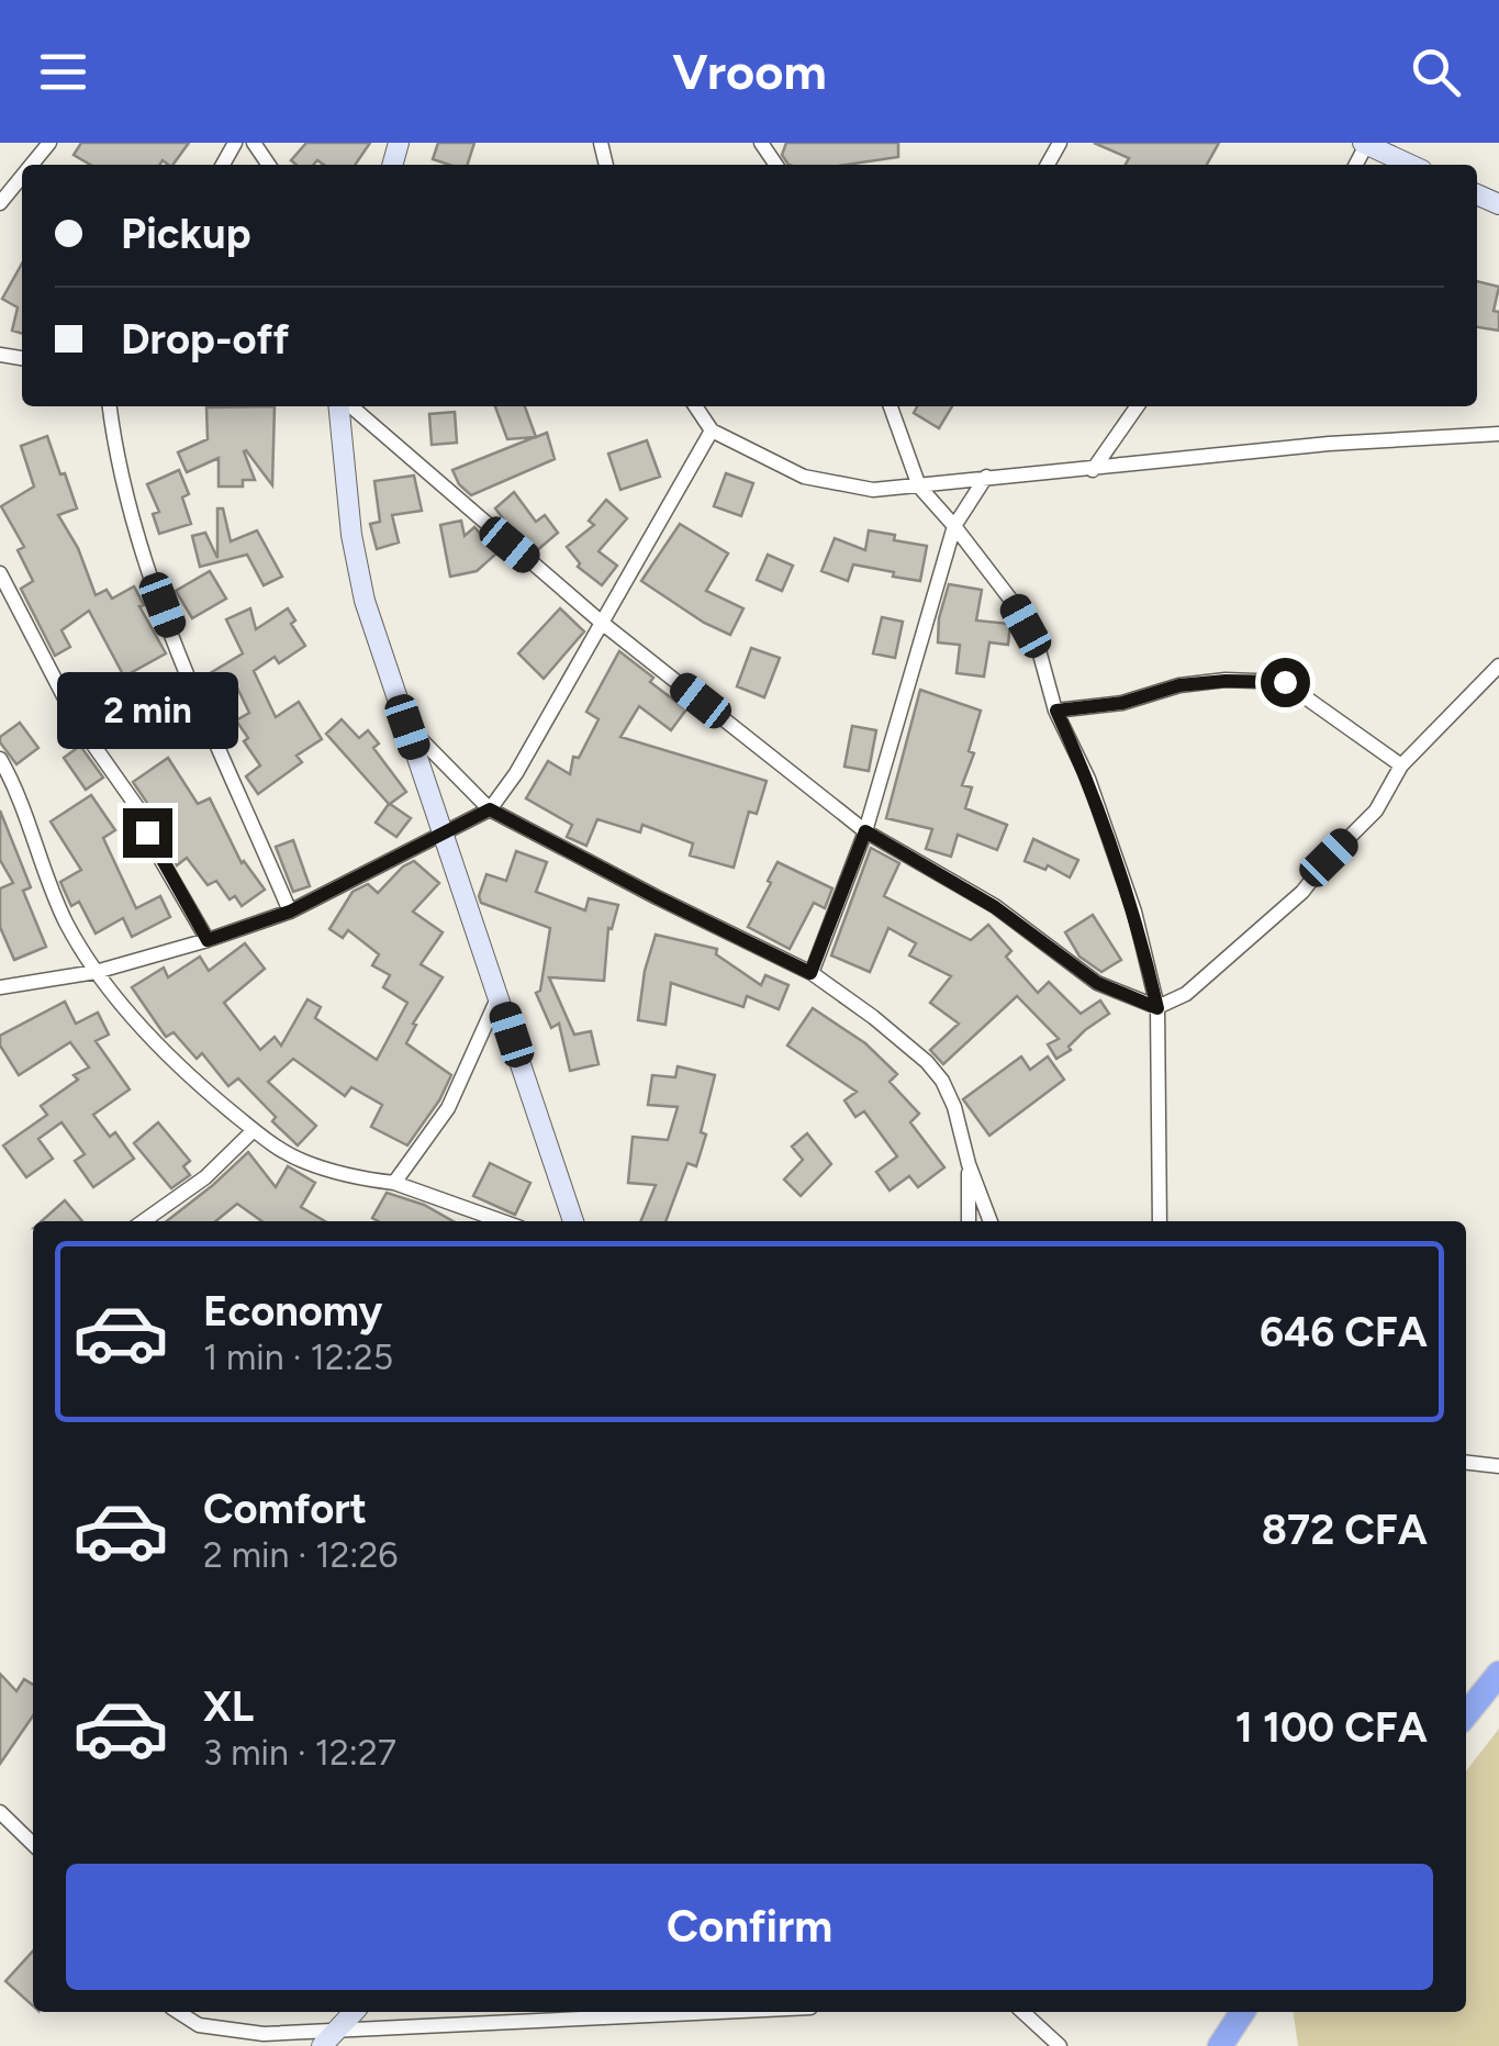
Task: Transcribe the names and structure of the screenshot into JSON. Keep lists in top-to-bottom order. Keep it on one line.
{"page":{"header":"Vroom","banner":["Pickup","Drop-off"],"bubble":"2 min","list":[{"name":"Economy","note":"1 min · 12:25","value":"646 CFA"},{"name":"Comfort","note":"2 min · 12:26","value":"872 CFA"},{"name":"XL","note":"3 min · 12:27","value":"1 100 CFA"}],"buttons":"Confirm"}}
